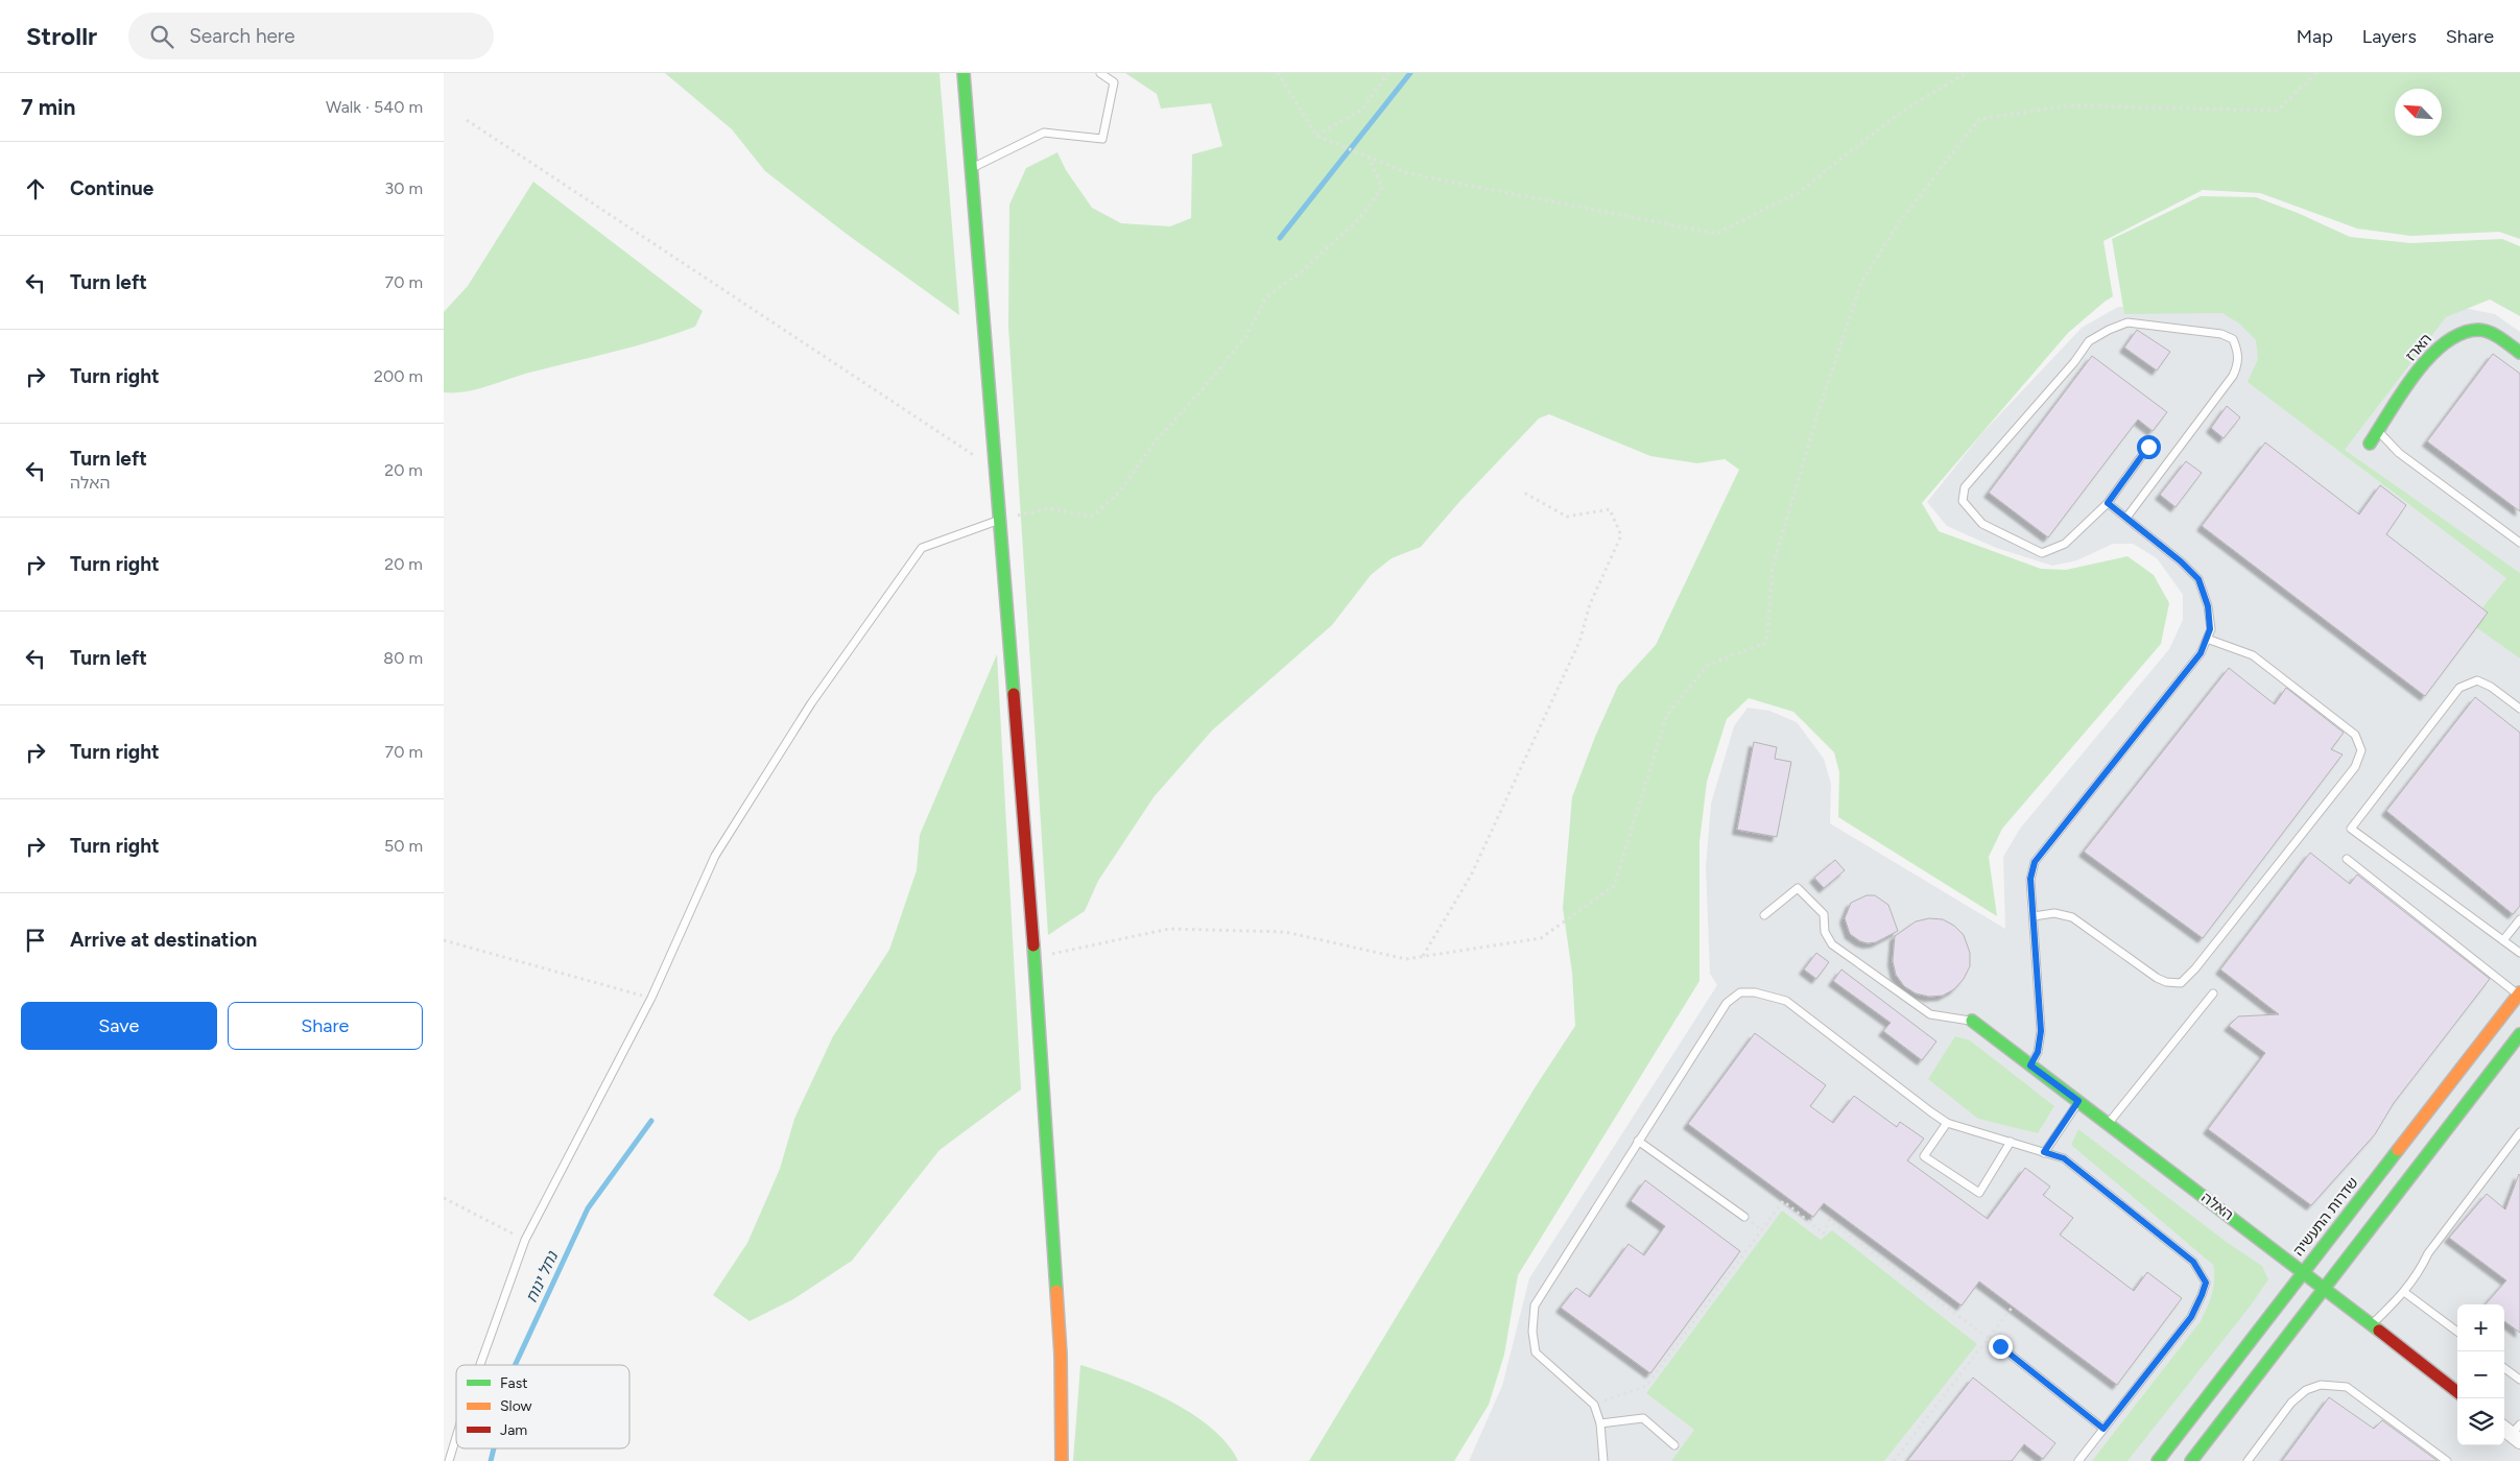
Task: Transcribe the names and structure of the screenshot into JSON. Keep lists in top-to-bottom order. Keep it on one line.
{"streets":{"street":["הארז","האלה","שדרות התעשיה"]},"crossings":[["האלה","שדרות התעשיה"]],"water":["נחל ינוח"],"legend":["Fast","Slow","Jam"],"north":"top left","page":{"header":"Strollr","search":"Search here","nav":["Map","Layers","Share"],"heading":["7 min","Walk · 540 m"],"list":[["Continue","30 m"],["Turn left","70 m"],["Turn right","200 m"],["Turn left","האלה","20 m"],["Turn right","20 m"],["Turn left","80 m"],["Turn right","70 m"],["Turn right","50 m"],"Arrive at destination"],"buttons":["Save","Share"],"map_buttons":["+","−"]}}
